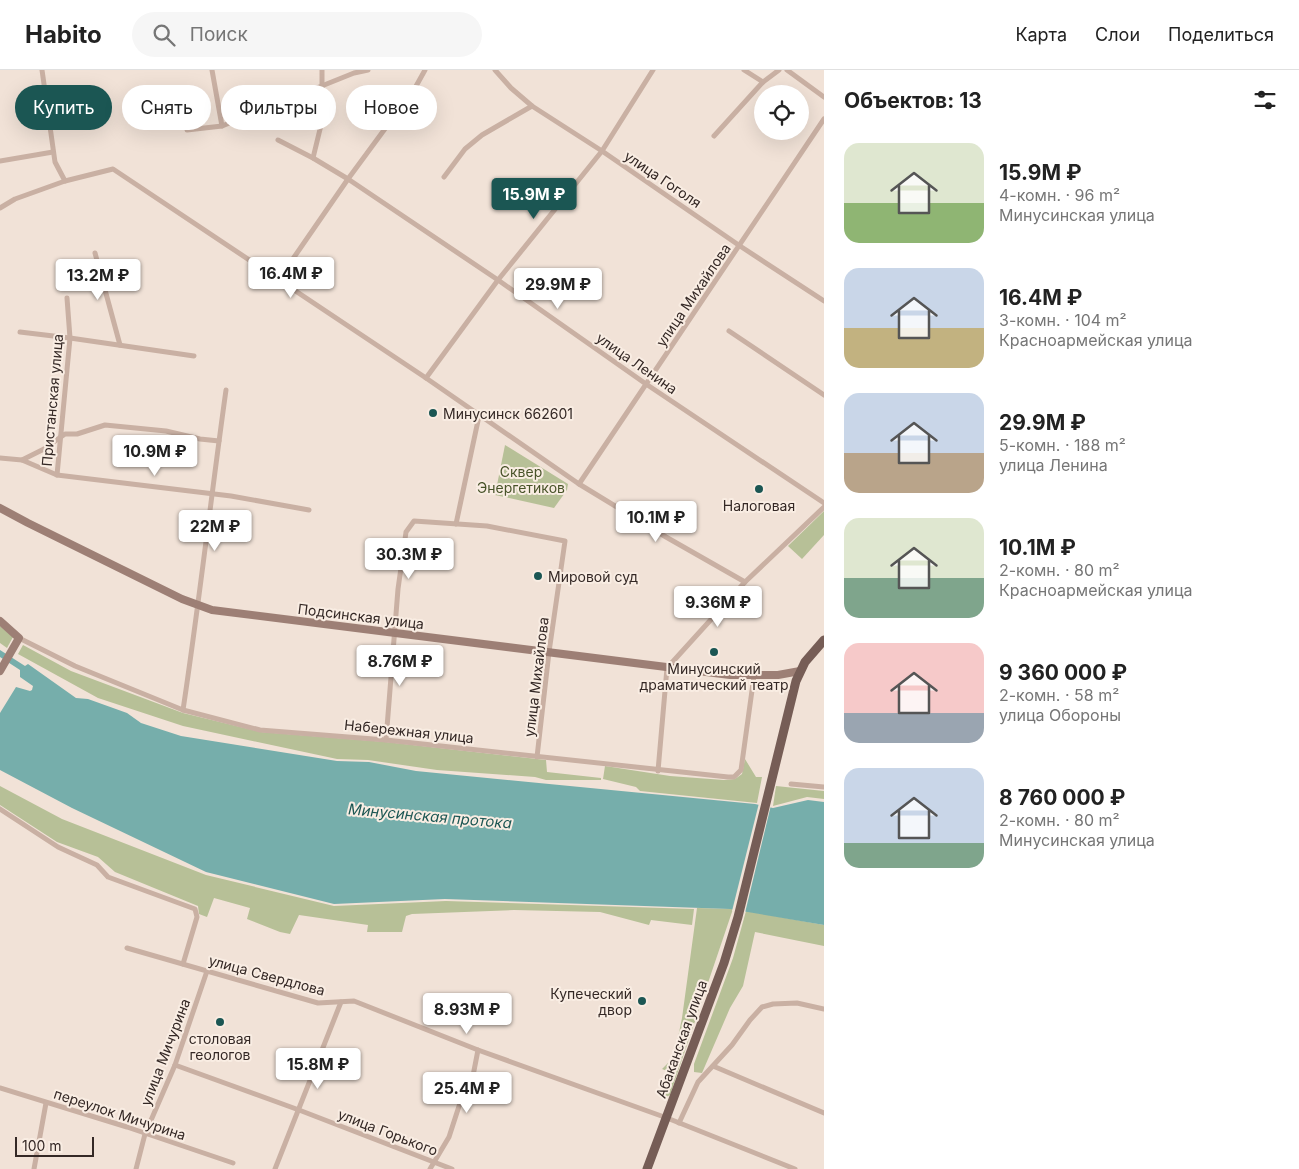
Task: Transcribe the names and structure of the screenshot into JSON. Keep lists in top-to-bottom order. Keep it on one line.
{"streets":{"main road":["Абаканская улица"],"street":["улица Гоголя","улица Михайлова","улица Ленина","Пристанская улица","Подсинская улица","Набережная улица","улица Свердлова","улица Мичурина","переулок Мичурина","улица Горького"]},"crossings":[["улица Гоголя","улица Михайлова"],["улица Михайлова","улица Ленина"],["улица Михайлова","Подсинская улица"],["улица Михайлова","Набережная улица"],["Подсинская улица","Набережная улица"],["Подсинская улица","Абаканская улица"],["улица Свердлова","Абаканская улица"],["улица Свердлова","улица Мичурина"],["улица Мичурина","переулок Мичурина"],["улица Мичурина","улица Горького"]],"water":["Минусинская протока"],"parks":["Сквер Энергетиков"],"places":["Минусинск 662601","Налоговая","Мировой суд","Минусинский драматический театр","Купеческий двор","столовая геологов"],"scale_bar":"100 m","page":{"header":"Habito","search":"Поиск","nav":["Карта","Слои","Поделиться"],"heading":"Объектов: 13","chip":["Купить","Снять","Фильтры","Новое"],"list":[{"name":"15.9M ₽","note":"4-комн. · 96 m² · Минусинская улица"},{"name":"16.4M ₽","note":"3-комн. · 104 m² · Красноармейская улица"},{"name":"29.9M ₽","note":"5-комн. · 188 m² · улица Ленина"},{"name":"10.1M ₽","note":"2-комн. · 80 m² · Красноармейская улица"},{"name":"9 360 000 ₽","note":"2-комн. · 58 m² · улица Обороны"},{"name":"8 760 000 ₽","note":"2-комн. · 80 m² · Минусинская улица"}],"price":["15.9M ₽","16.4M ₽","13.2M ₽","29.9M ₽","10.9M ₽","10.1M ₽","22M ₽","30.3M ₽","9.36M ₽","8.76M ₽","8.93M ₽","15.8M ₽","25.4M ₽"],"scale":"100 m"}}
